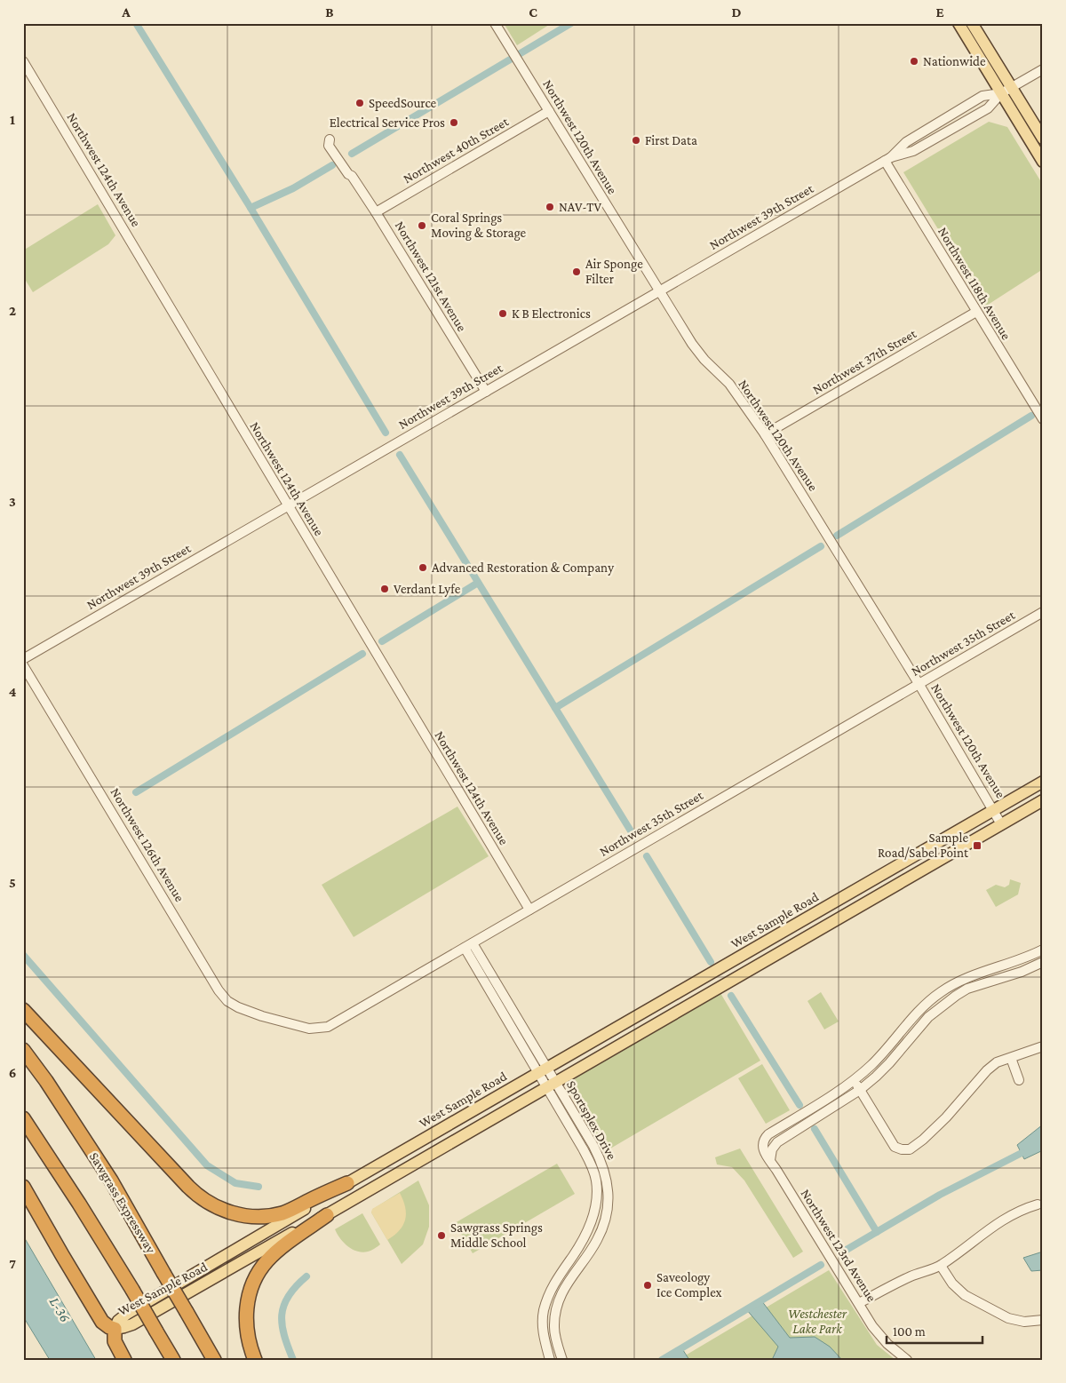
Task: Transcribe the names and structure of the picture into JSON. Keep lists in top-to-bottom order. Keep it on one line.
{"streets":{"highway":["Sawgrass Expressway"],"main road":["West Sample Road"],"street":["Northwest 120th Avenue","Northwest 40th Street","Northwest 124th Avenue","Northwest 39th Street","Northwest 121st Avenue","Northwest 118th Avenue","Northwest 37th Street","Northwest 35th Street","Northwest 126th Avenue","Sportsplex Drive","Northwest 123rd Avenue"]},"crossings":[["Northwest 120th Avenue","Northwest 40th Street"],["Northwest 120th Avenue","Northwest 39th Street"],["Northwest 120th Avenue","Northwest 37th Street"],["Northwest 120th Avenue","Northwest 35th Street"],["Northwest 120th Avenue","West Sample Road"],["Northwest 40th Street","Northwest 121st Avenue"],["Northwest 124th Avenue","Northwest 39th Street"],["Northwest 124th Avenue","Northwest 35th Street"],["Northwest 39th Street","Northwest 121st Avenue"],["Northwest 39th Street","Northwest 118th Avenue"],["Northwest 118th Avenue","Northwest 37th Street"],["Northwest 35th Street","Northwest 126th Avenue"],["West Sample Road","Sportsplex Drive"]],"water":["L-36"],"parks":["Westchester Lake Park"],"places":{"other":["Nationwide","SpeedSource","Electrical Service Pros","First Data","NAV-TV","Coral Springs Moving & Storage","Air Sponge Filter","K B Electronics","Advanced Restoration & Company","Verdant Lyfe","Sawgrass Springs Middle School","Saveology Ice Complex"],"transit":["Sample Road/Sabel Point"]},"scale_bar":"100 m","grid":{"columns":["A","B","C","D","E"],"rows":["1","2","3","4","5","6","7"]}}
